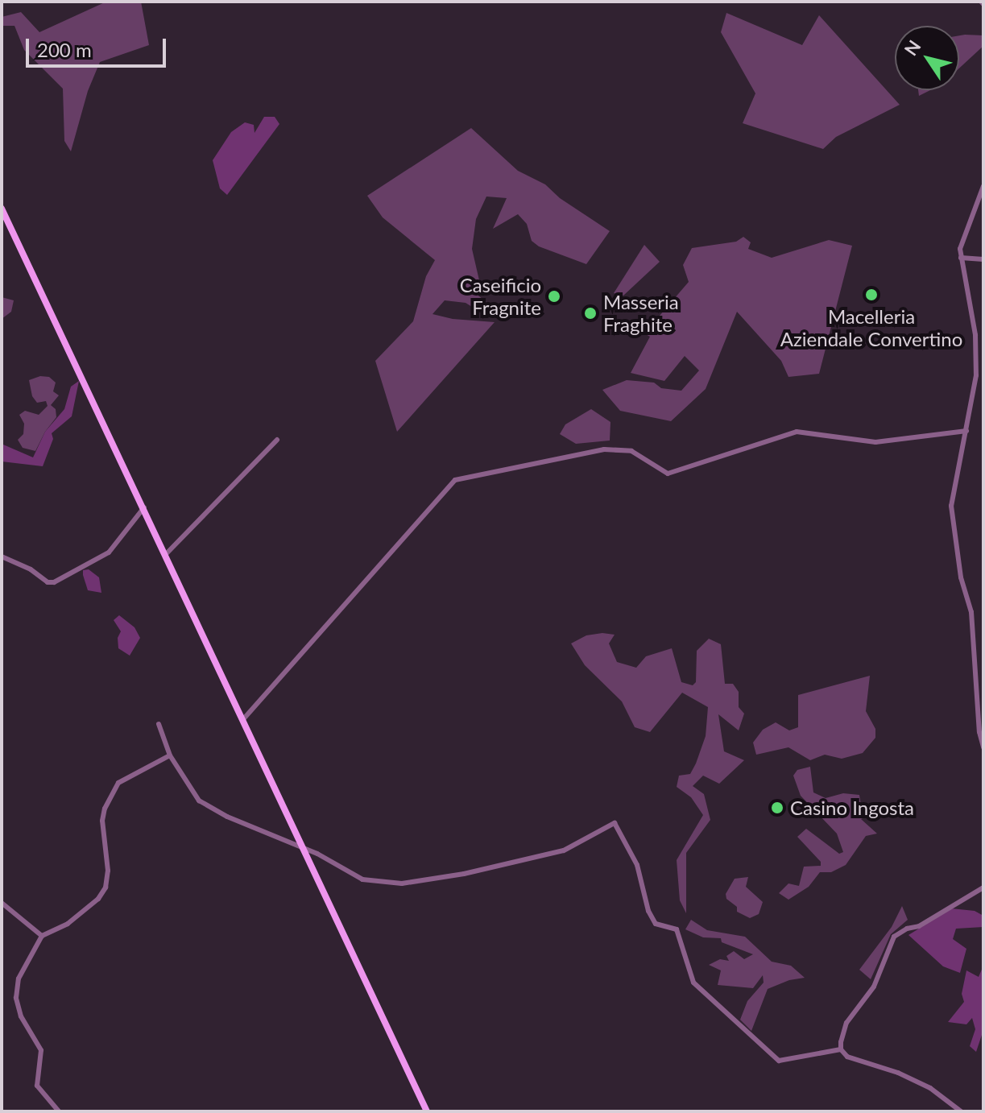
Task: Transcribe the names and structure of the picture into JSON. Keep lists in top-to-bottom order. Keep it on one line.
{"places":["Macelleria Aziendale Convertino","Caseificio Fragnite","Masseria Fraghite","Casino Ingosta"],"scale_bar":"200 m","north":"top left"}
